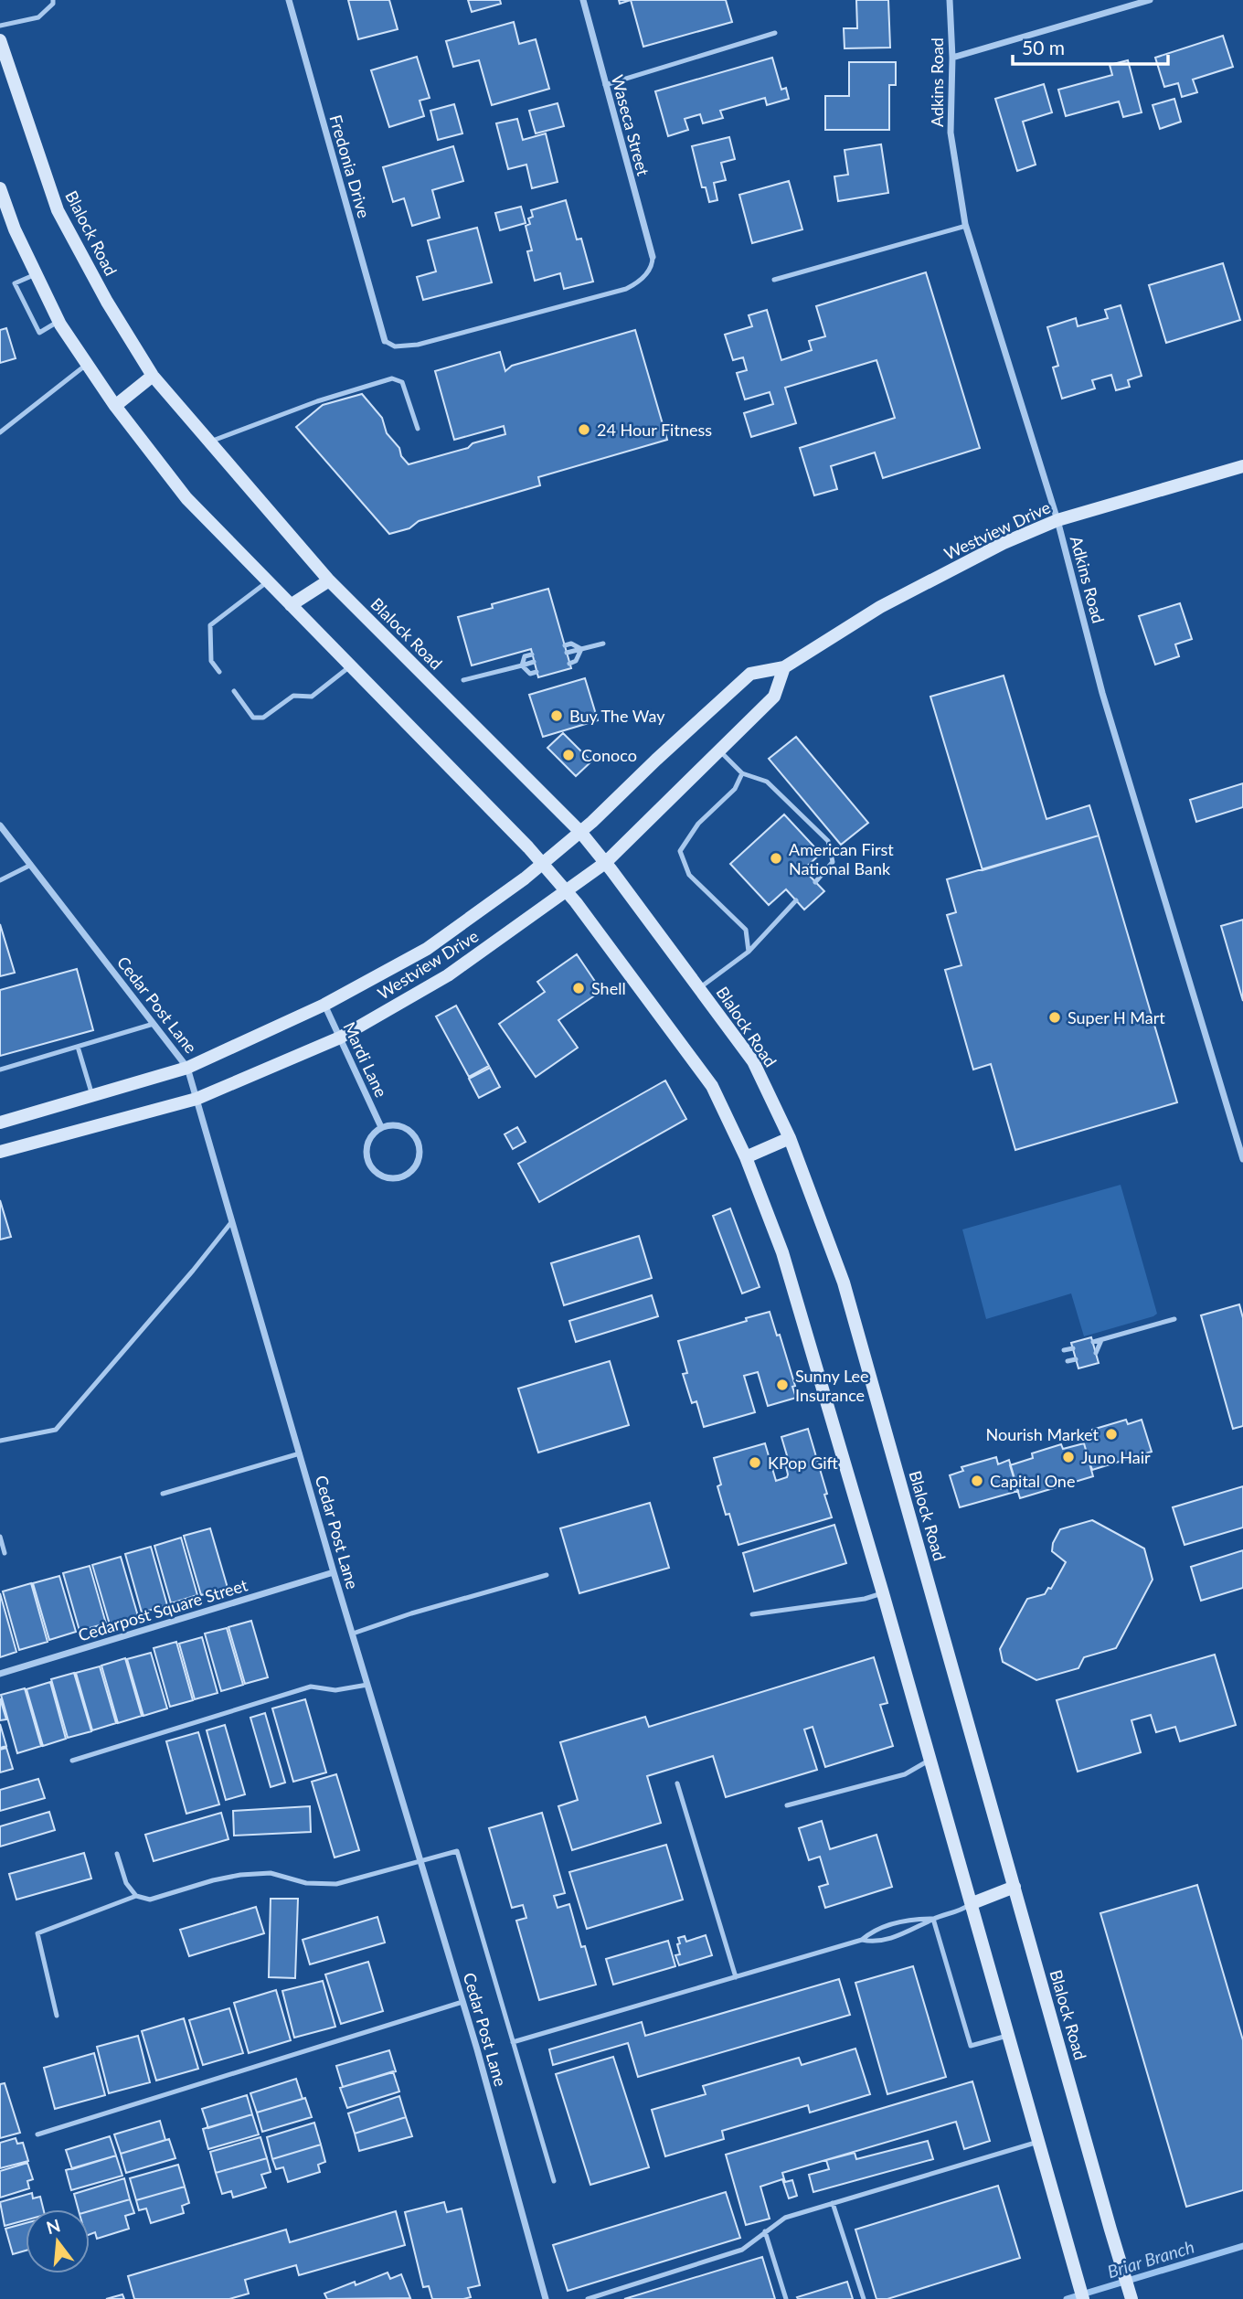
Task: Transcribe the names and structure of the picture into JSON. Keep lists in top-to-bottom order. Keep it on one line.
{"streets":{"main road":["Blalock Road","Westview Drive"],"street":["Adkins Road","Waseca Street","Fredonia Drive","Cedar Post Lane","Mardi Lane","Cedarpost Square Street"]},"crossings":[["Adkins Road","Westview Drive"],["Blalock Road","Westview Drive"],["Westview Drive","Cedar Post Lane"],["Westview Drive","Mardi Lane"],["Cedar Post Lane","Cedarpost Square Street"]],"water":["Briar Branch"],"places":["24 Hour Fitness","Buy The Way","Conoco","American First National Bank","Shell","Super H Mart","Sunny Lee Insurance","Nourish Market","Juno Hair","KPop Gift","Capital One"],"scale_bar":"50 m","north":"top"}
